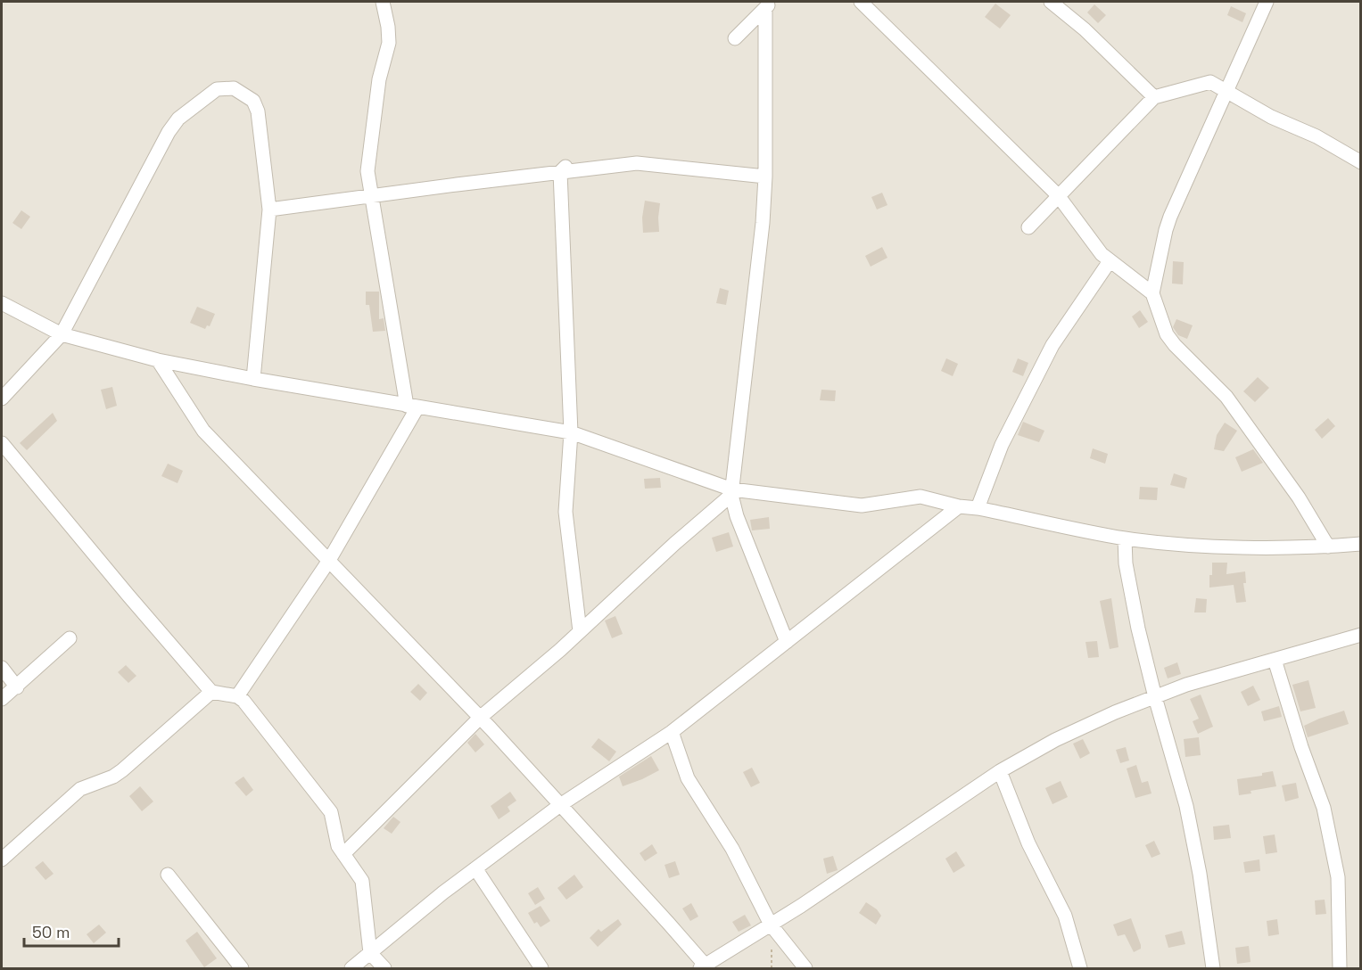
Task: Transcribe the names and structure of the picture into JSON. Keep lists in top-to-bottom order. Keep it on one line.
{"scale_bar":"50 m"}
